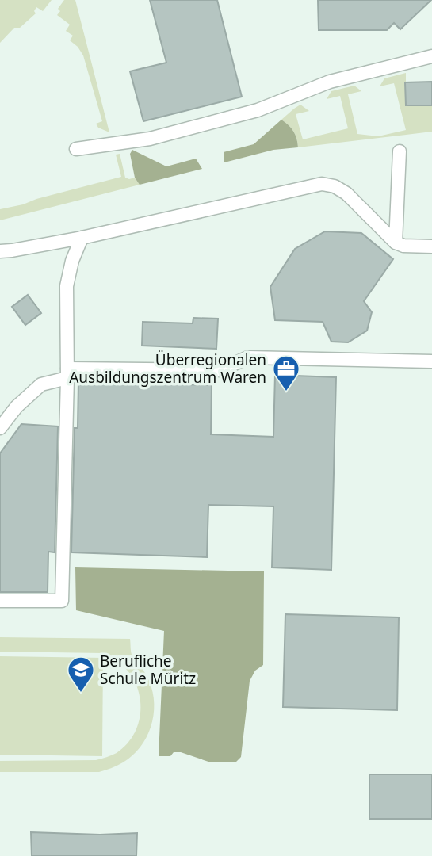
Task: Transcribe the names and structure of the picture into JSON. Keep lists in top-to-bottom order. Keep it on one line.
{"places":{"office":["Überregionalen Ausbildungszentrum Waren"],"school or university":["Berufliche Schule Müritz"]}}
